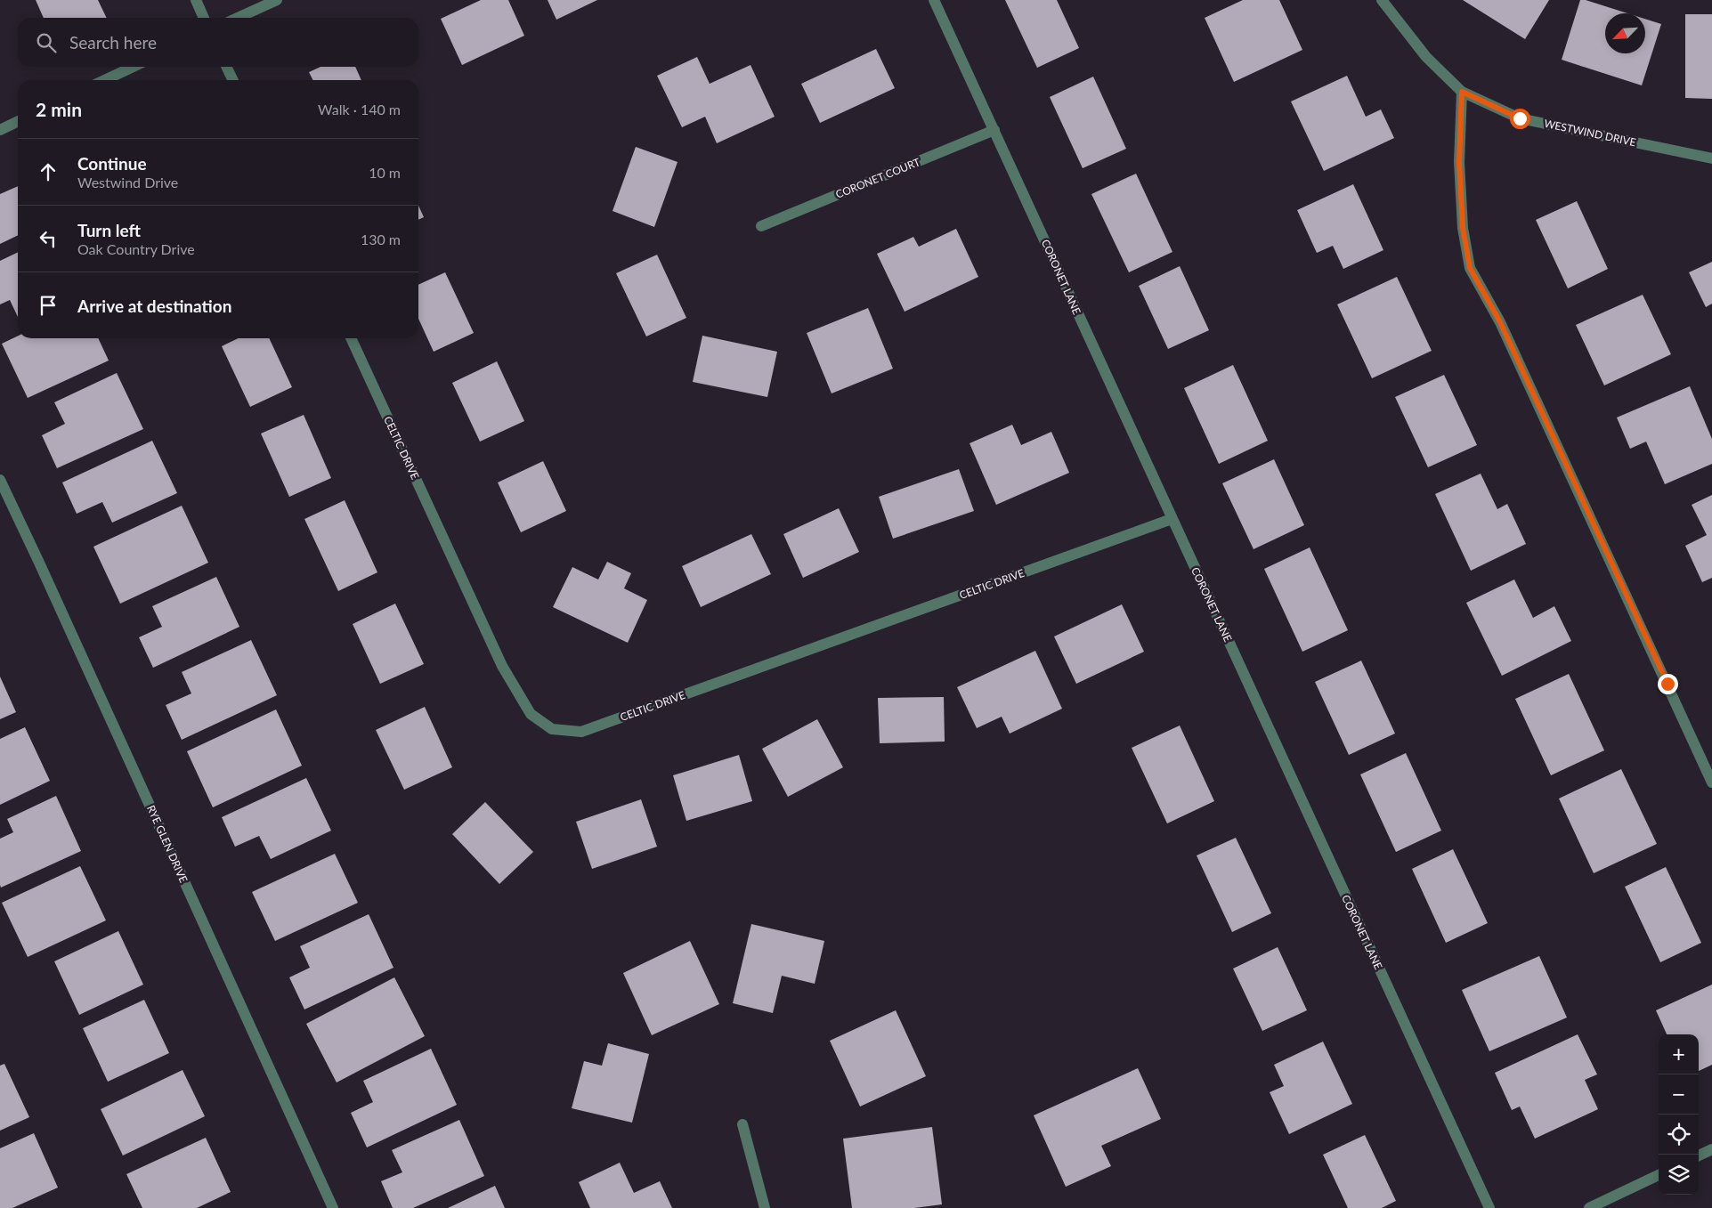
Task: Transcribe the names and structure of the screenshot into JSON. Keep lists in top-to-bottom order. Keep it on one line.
{"streets":{"street":["WESTWIND DRIVE","CORONET COURT","CORONET LANE","CELTIC DRIVE","RYE GLEN DRIVE"]},"crossings":[["CORONET COURT","CORONET LANE"],["CORONET LANE","CELTIC DRIVE"]],"north":"bottom left","page":{"search":"Search here","heading":["2 min","Walk · 140 m"],"list":[["Continue","Westwind Drive","10 m"],["Turn left","Oak Country Drive","130 m"],"Arrive at destination"],"map_buttons":["+","−"]}}
